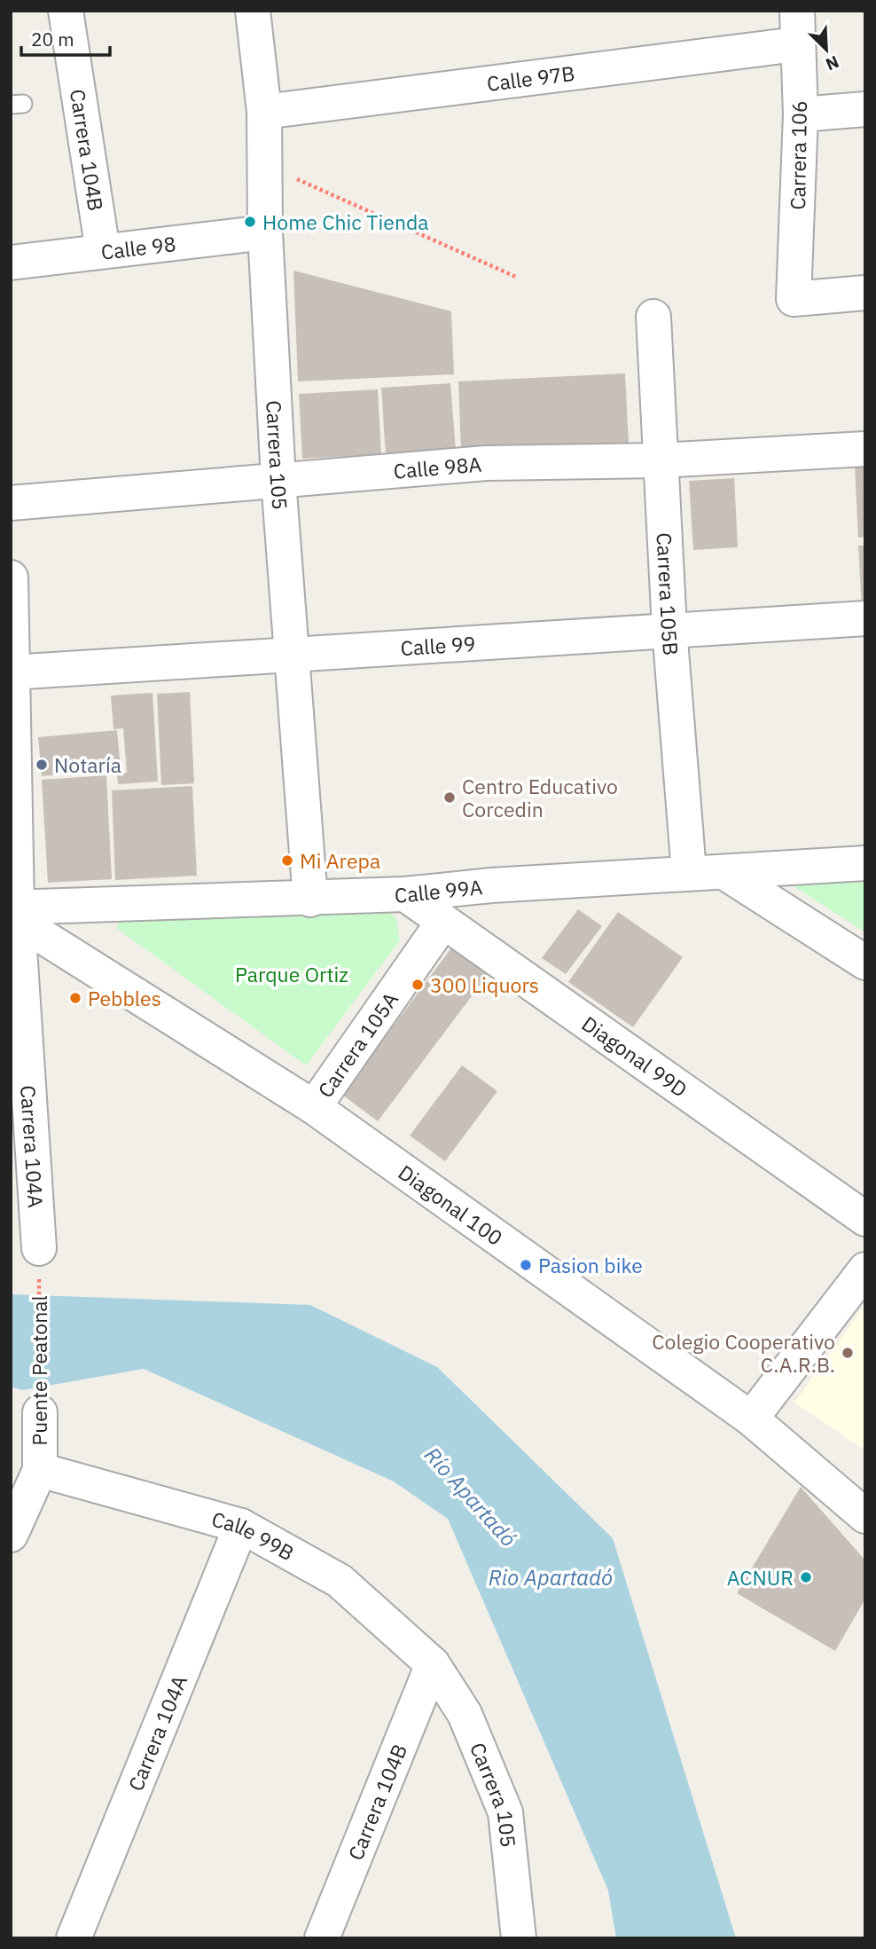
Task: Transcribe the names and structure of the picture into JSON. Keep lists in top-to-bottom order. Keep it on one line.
{"streets":{"street":["Calle 97B","Carrera 104B","Carrera 106","Calle 98","Carrera 105","Calle 98A","Carrera 105B","Calle 99","Calle 99A","Carrera 105A","Diagonal 99D","Carrera 104A","Diagonal 100","Puente Peatonal","Calle 99B"]},"crossings":[["Calle 97B","Carrera 106"],["Calle 97B","Carrera 105"],["Carrera 104B","Calle 98"],["Carrera 104B","Carrera 105"],["Carrera 104B","Calle 99B"],["Calle 98","Carrera 105"],["Carrera 105","Calle 98A"],["Carrera 105","Calle 99"],["Carrera 105","Calle 99A"],["Carrera 105","Calle 99B"],["Calle 98A","Carrera 105B"],["Carrera 105B","Calle 99"],["Carrera 105B","Calle 99A"],["Calle 99","Carrera 104A"],["Calle 99A","Diagonal 99D"],["Calle 99A","Carrera 104A"],["Calle 99A","Diagonal 100"],["Carrera 105A","Diagonal 99D"],["Carrera 105A","Diagonal 100"],["Carrera 104A","Diagonal 100"],["Carrera 104A","Puente Peatonal"],["Carrera 104A","Calle 99B"],["Puente Peatonal","Calle 99B"]],"water":["Río Apartadó","Rio Apartadó"],"parks":["Parque Ortiz"],"places":["Home Chic Tienda","Notaría","Centro Educativo Corcedin","Mi Arepa","300 Liquors","Pebbles","Pasion bike","Colegio Cooperativo C.A.R.B.","ACNUR"],"scale_bar":"20 m","north":"bottom right"}
